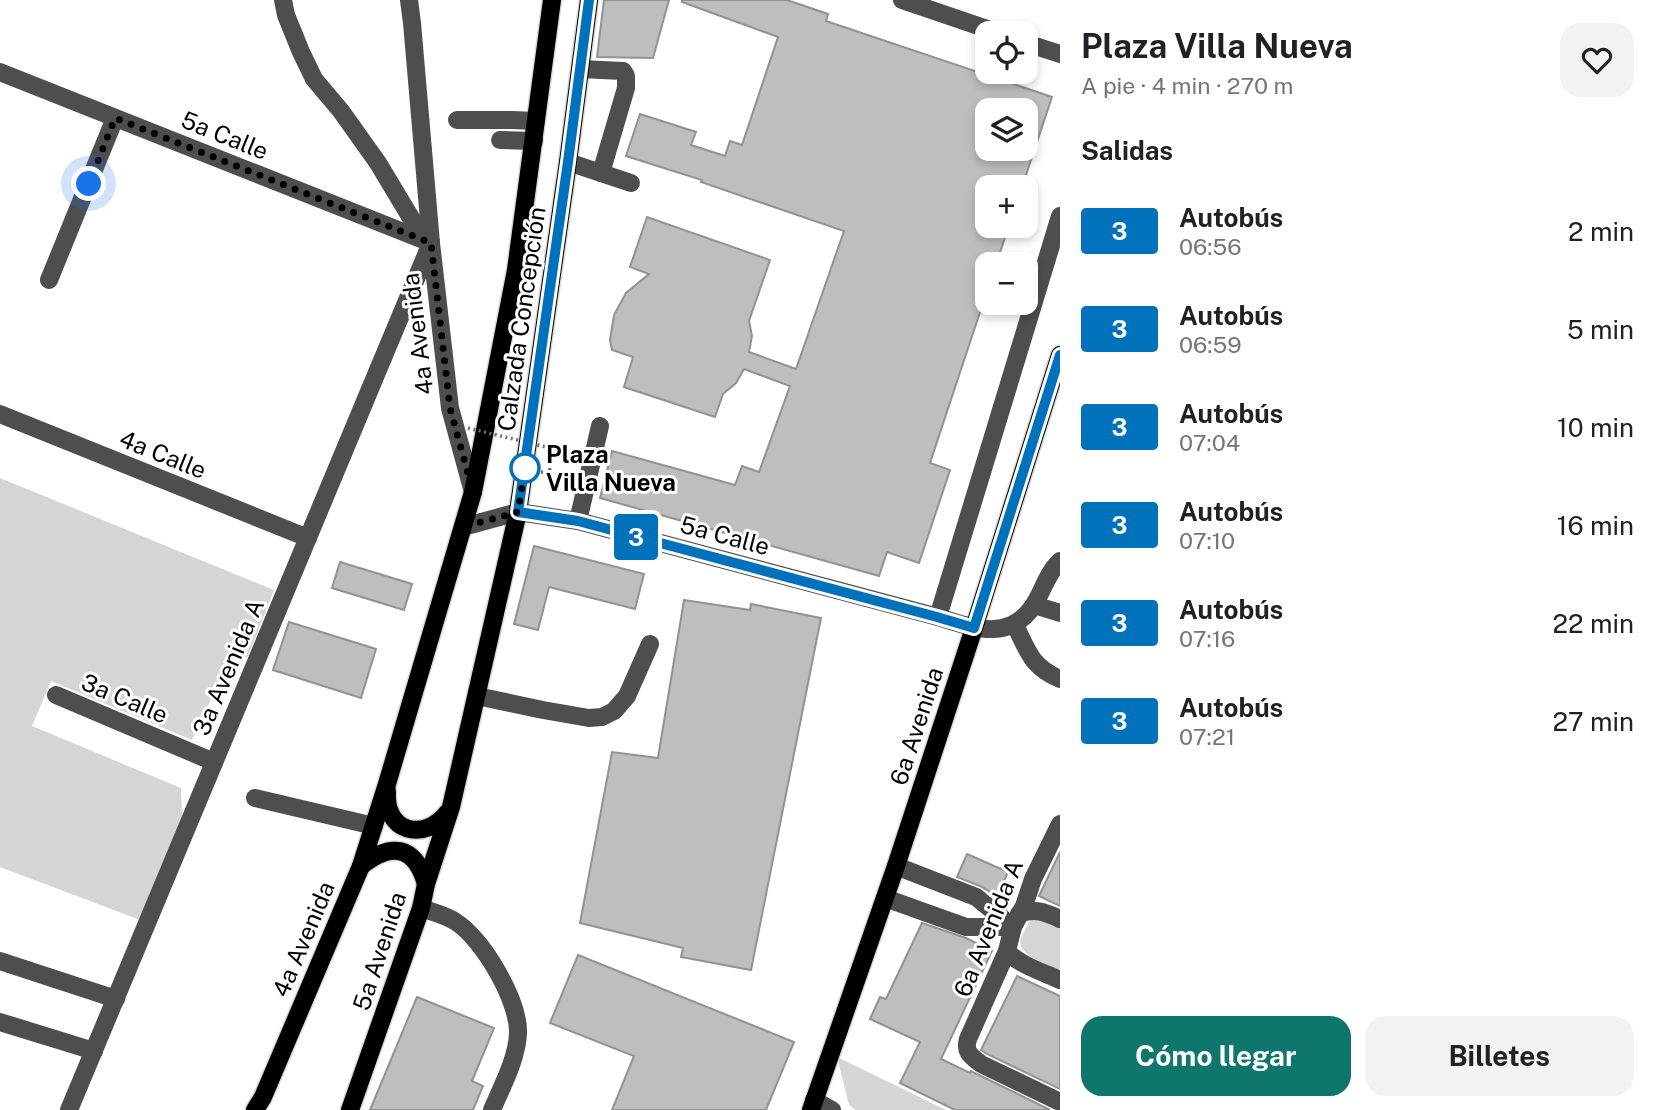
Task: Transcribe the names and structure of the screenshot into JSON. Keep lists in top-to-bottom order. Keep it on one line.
{"streets":{"main road":["Calzada Concepción","4a Avenida","6a Avenida","5a Avenida"],"street":["5a Calle","4a Calle","3a Avenida A","3a Calle","6a Avenida A"]},"crossings":[["5a Calle","Calzada Concepción"],["5a Calle","4a Avenida"],["5a Calle","3a Avenida A"],["5a Calle","6a Avenida"],["Calzada Concepción","4a Avenida"],["Calzada Concepción","5a Avenida"],["4a Avenida","3a Avenida A"],["4a Calle","3a Avenida A"],["3a Avenida A","3a Calle"]],"places":["Plaza Villa Nueva"],"lines":["bus line 3"],"page":{"on_map":"3","heading":[["Plaza Villa Nueva","A pie · 4 min · 270 m"],"Salidas"],"map_buttons":["+","−"],"list":[{"mark":"3","name":"Autobús","note":"06:56","value":"2 min"},{"mark":"3","name":"Autobús","note":"06:59","value":"5 min"},{"mark":"3","name":"Autobús","note":"07:04","value":"10 min"},{"mark":"3","name":"Autobús","note":"07:10","value":"16 min"},{"mark":"3","name":"Autobús","note":"07:16","value":"22 min"},{"mark":"3","name":"Autobús","note":"07:21","value":"27 min"}],"buttons":["Cómo llegar","Billetes"]}}
